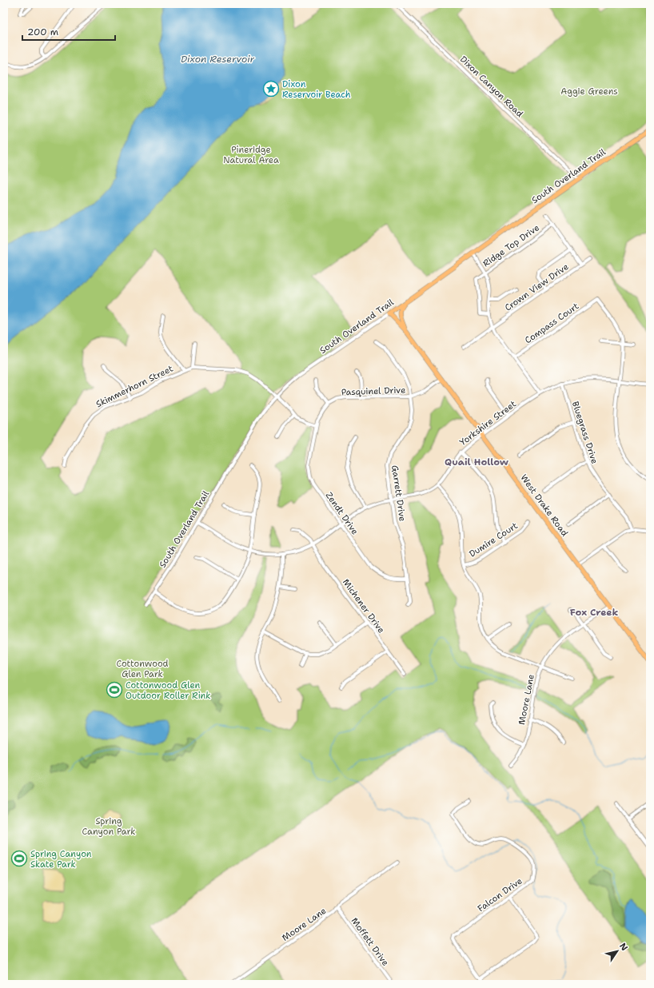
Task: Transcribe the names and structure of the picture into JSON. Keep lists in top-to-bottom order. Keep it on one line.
{"streets":{"main road":["South Overland Trail","West Drake Road"],"street":["Dixon Canyon Road","Ridge Top Drive","Crown View Drive","Compass Court","Skimmerhorn Street","Pasquinel Drive","Yorkshire Street","Bluegrass Drive","Garrett Drive","Zendt Drive","Dumire Court","Michener Drive","Moore Lane","Falcon Drive","Moffett Drive"]},"crossings":[["Dixon Canyon Road","South Overland Trail"],["South Overland Trail","Skimmerhorn Street"],["South Overland Trail","Yorkshire Street"],["South Overland Trail","West Drake Road"],["Pasquinel Drive","Garrett Drive"],["Pasquinel Drive","West Drake Road"],["Yorkshire Street","Bluegrass Drive"],["Yorkshire Street","Garrett Drive"],["Yorkshire Street","West Drake Road"],["Yorkshire Street","Zendt Drive"],["Yorkshire Street","Michener Drive"],["Garrett Drive","Zendt Drive"],["West Drake Road","Moore Lane"],["Moore Lane","Moffett Drive"]],"districts":["Quail Hollow","Fox Creek"],"water":["Dixon Reservoir"],"parks":["Aggie Greens","Pineridge Natural Area","Cottonwood Glen Park","Spring Canyon Park"],"places":{"place":["Dixon Reservoir Beach"],"sports":["Cottonwood Glen Outdoor Roller Rink","Spring Canyon Skate Park"]},"scale_bar":"200 m","north":"top right"}
